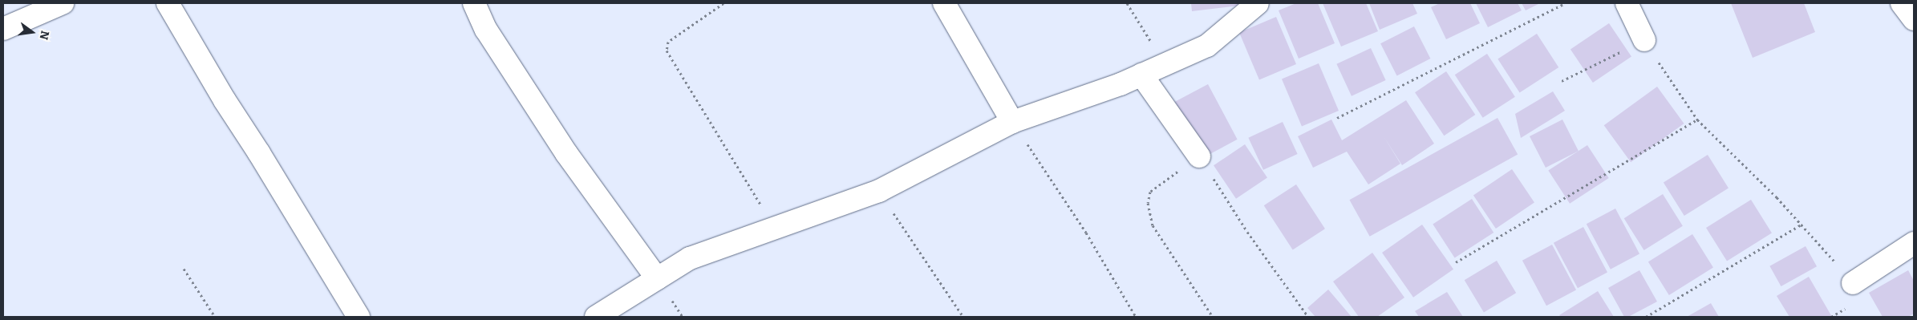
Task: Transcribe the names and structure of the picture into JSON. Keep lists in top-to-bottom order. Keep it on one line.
{"north":"right"}
